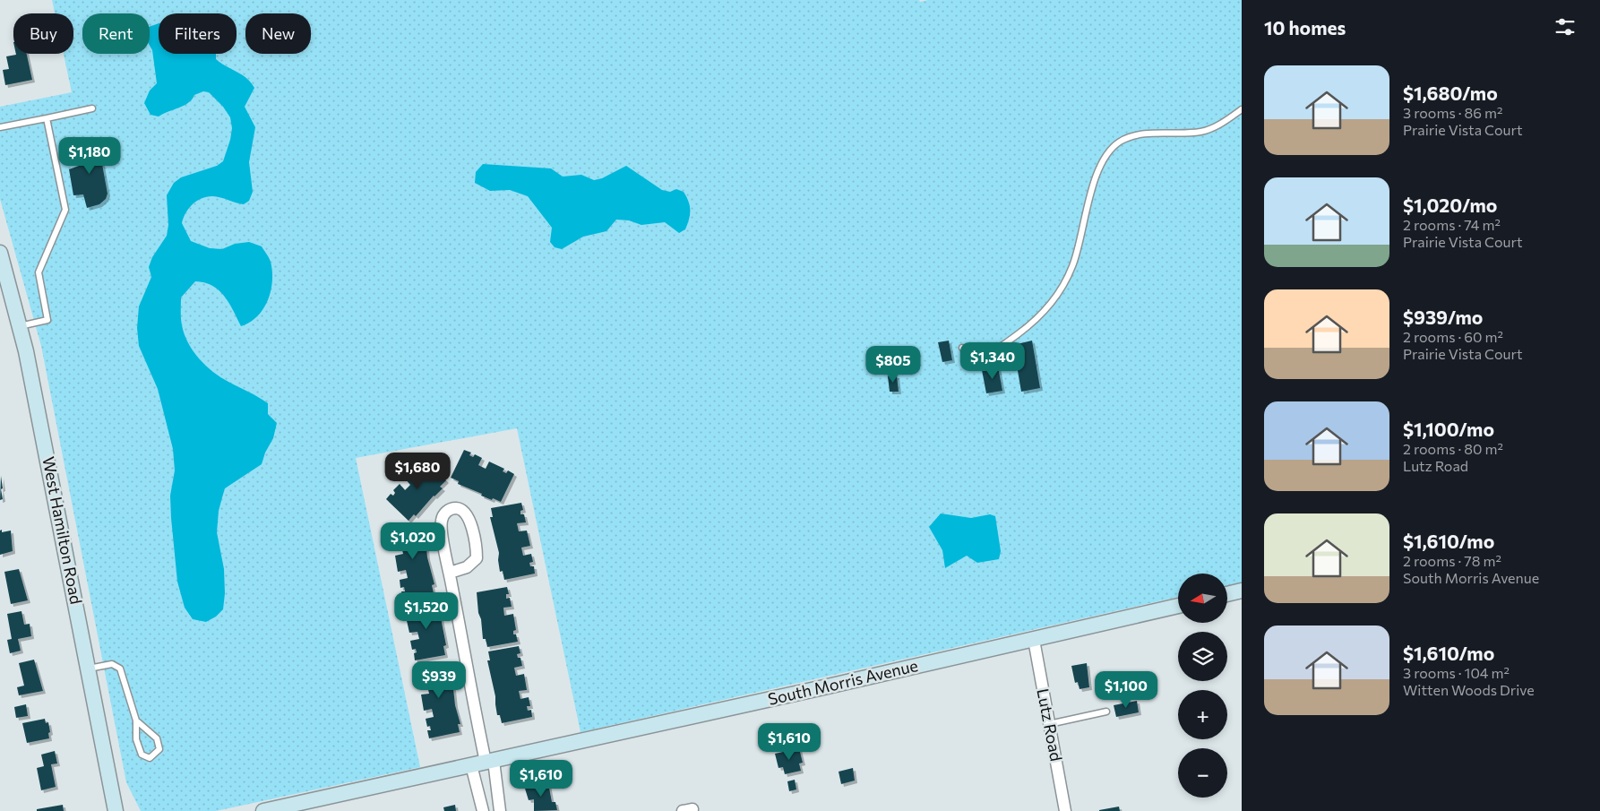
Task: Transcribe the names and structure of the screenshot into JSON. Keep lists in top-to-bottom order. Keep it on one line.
{"streets":{"street":["West Hamilton Road","South Morris Avenue","Lutz Road"]},"crossings":[["South Morris Avenue","Lutz Road"]],"north":"left","page":{"heading":"10 homes","chip":["Buy","Rent","Filters","New"],"list":[{"name":"$1,680/mo","note":"3 rooms · 86 m² · Prairie Vista Court"},{"name":"$1,020/mo","note":"2 rooms · 74 m² · Prairie Vista Court"},{"name":"$939/mo","note":"2 rooms · 60 m² · Prairie Vista Court"},{"name":"$1,100/mo","note":"2 rooms · 80 m² · Lutz Road"},{"name":"$1,610/mo","note":"2 rooms · 78 m² · South Morris Avenue"},{"name":"$1,610/mo","note":"3 rooms · 104 m² · Witten Woods Drive"}],"price":["$1,180","$1,340","$805","$1,680","$1,020","$1,520","$939","$1,100","$1,610","$1,610"],"map_buttons":["+","−"]}}
